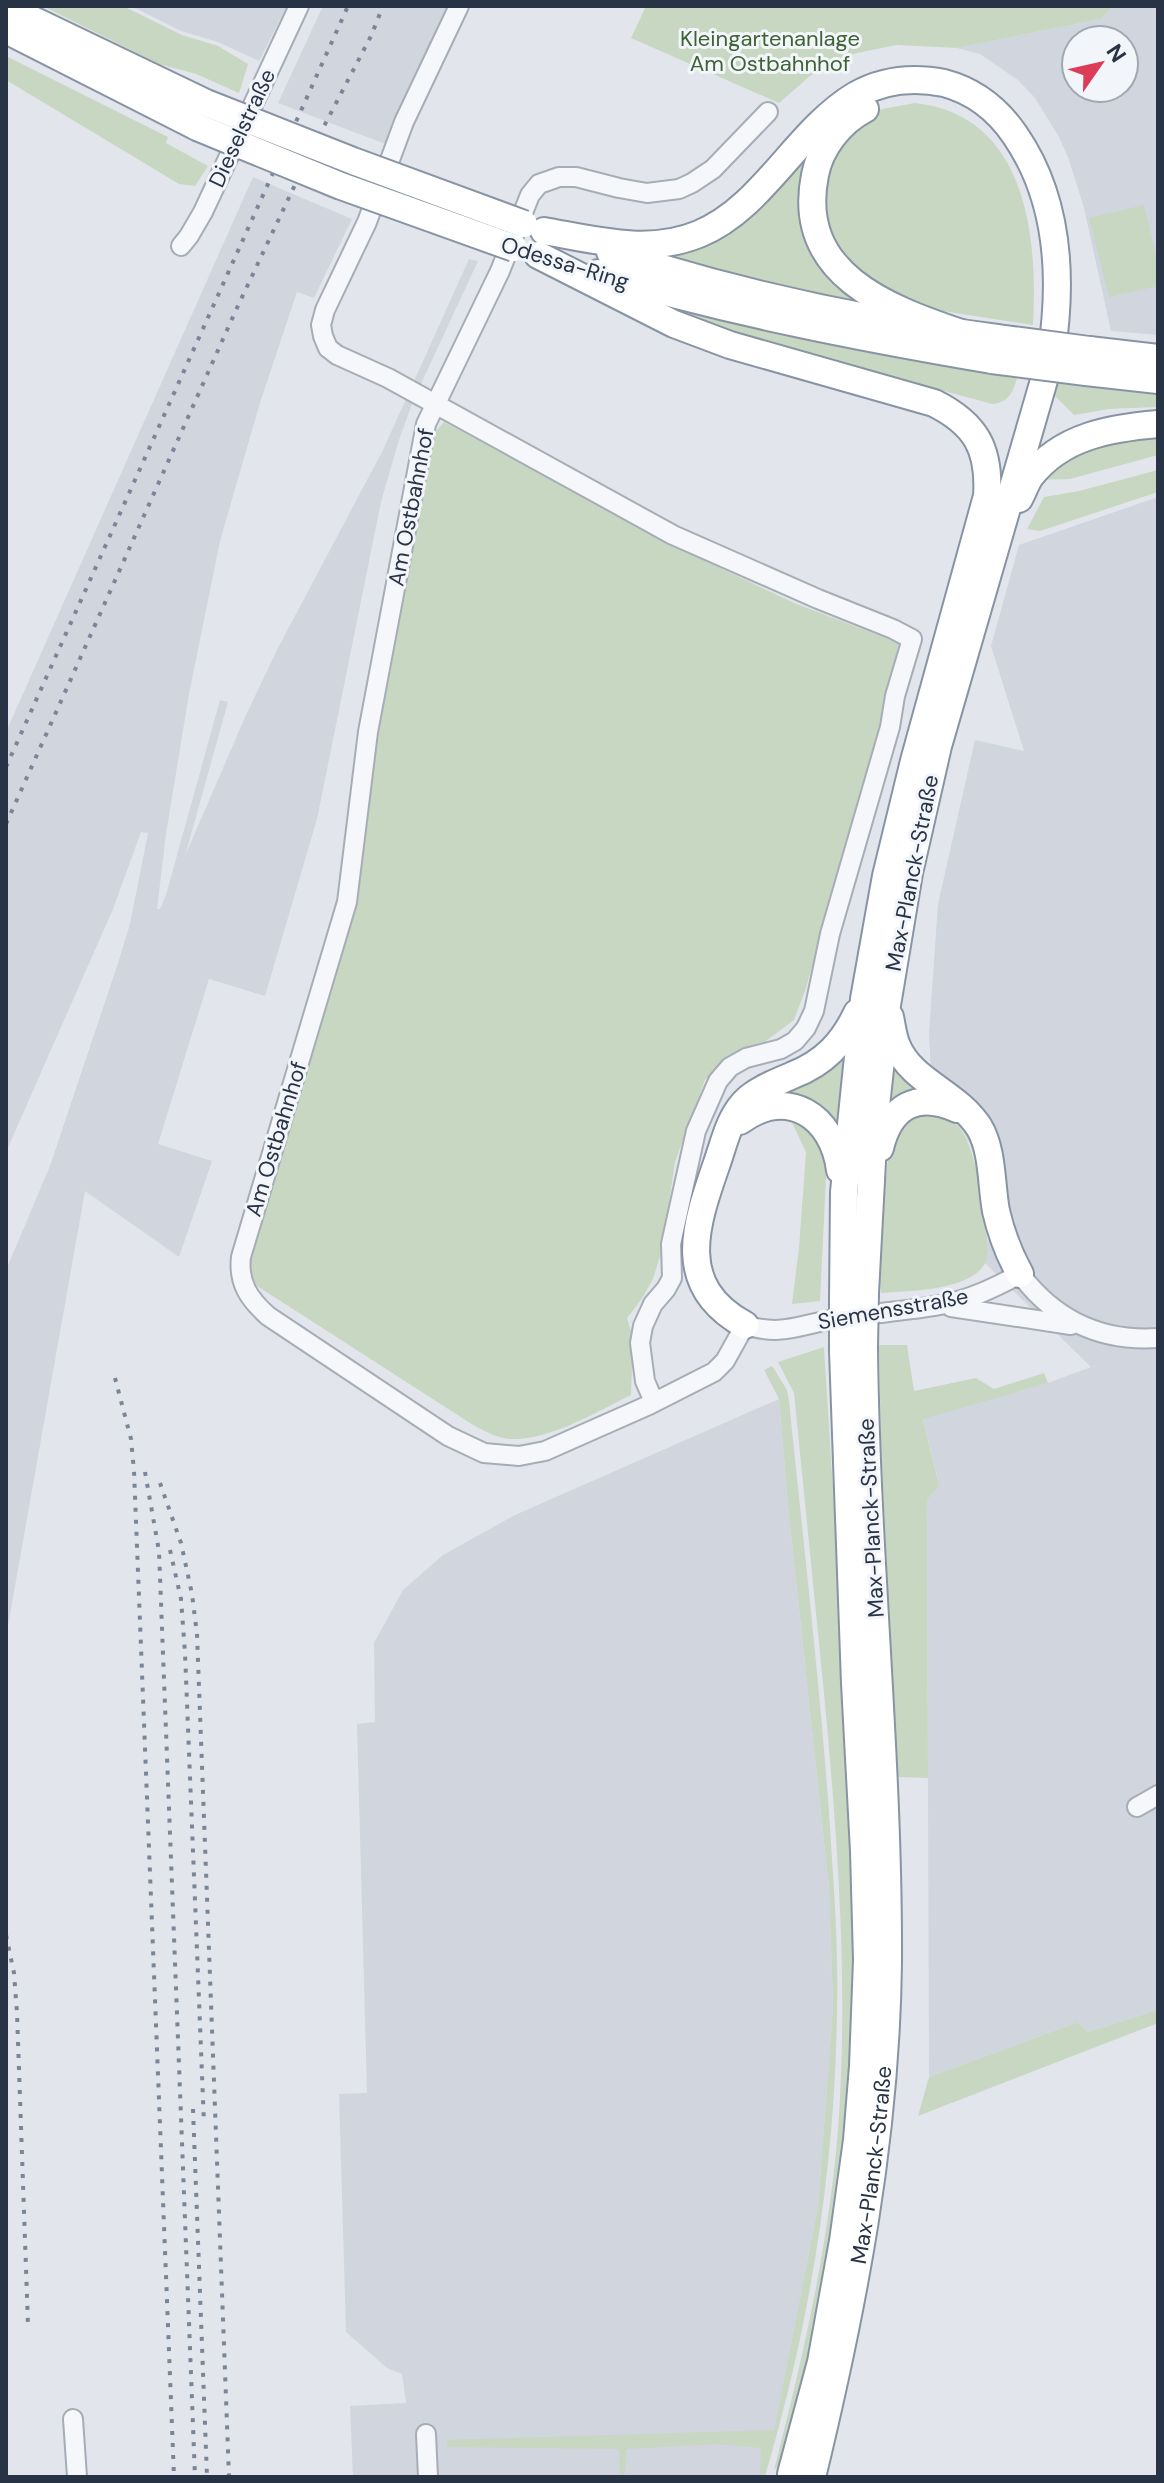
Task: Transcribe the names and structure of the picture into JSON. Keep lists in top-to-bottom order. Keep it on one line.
{"streets":{"highway":["Odessa-Ring","Max-Planck-Straße"],"street":["Dieselstraße","Am Ostbahnhof","Siemensstraße"]},"crossings":[["Am Ostbahnhof","Siemensstraße"]],"parks":["Kleingartenanlage Am Ostbahnhof"],"north":"top right"}
